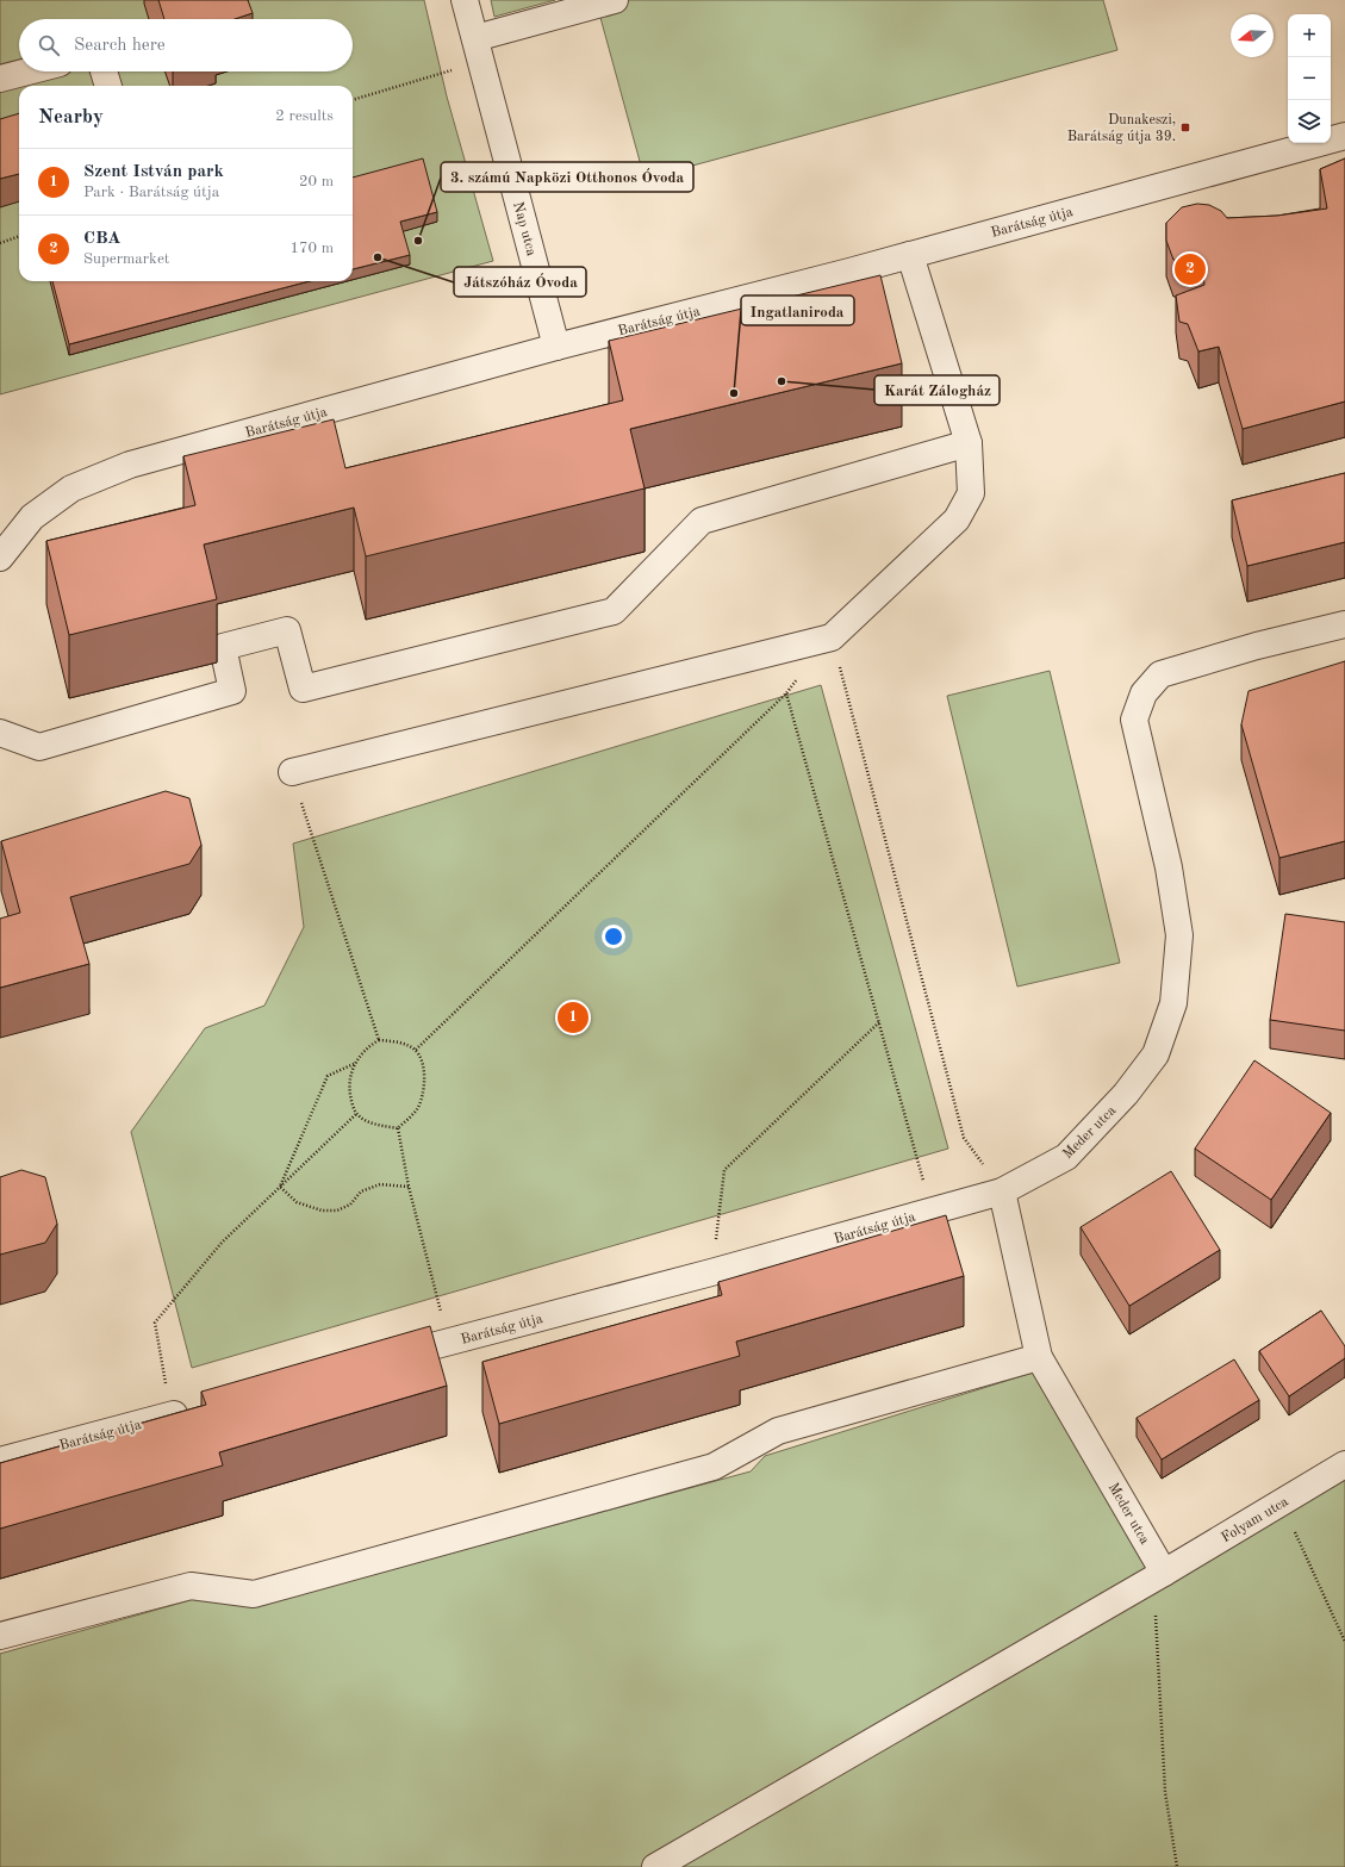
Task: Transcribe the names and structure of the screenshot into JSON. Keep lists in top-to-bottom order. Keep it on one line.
{"streets":{"street":["Barátság útja","Nap utca","Meder utca","Folyam utca"]},"crossings":[["Barátság útja","Nap utca"],["Barátság útja","Meder utca"],["Meder utca","Folyam utca"]],"places":{"transit":["Dunakeszi, Barátság útja 39."],"other":["3. számú Napközi Otthonos Óvoda","Játszóház Óvoda","Karát Zálogház","Ingatlaniroda"]},"north":"left","page":{"map_buttons":["+","−"],"search":"Search here","heading":["Nearby","2 results"],"list":[{"mark":"1","name":"Szent István park","note":"Park · Barátság útja","value":"20 m"},{"mark":"2","name":"CBA","note":"Supermarket","value":"170 m"}],"pins":["2","1"]}}
